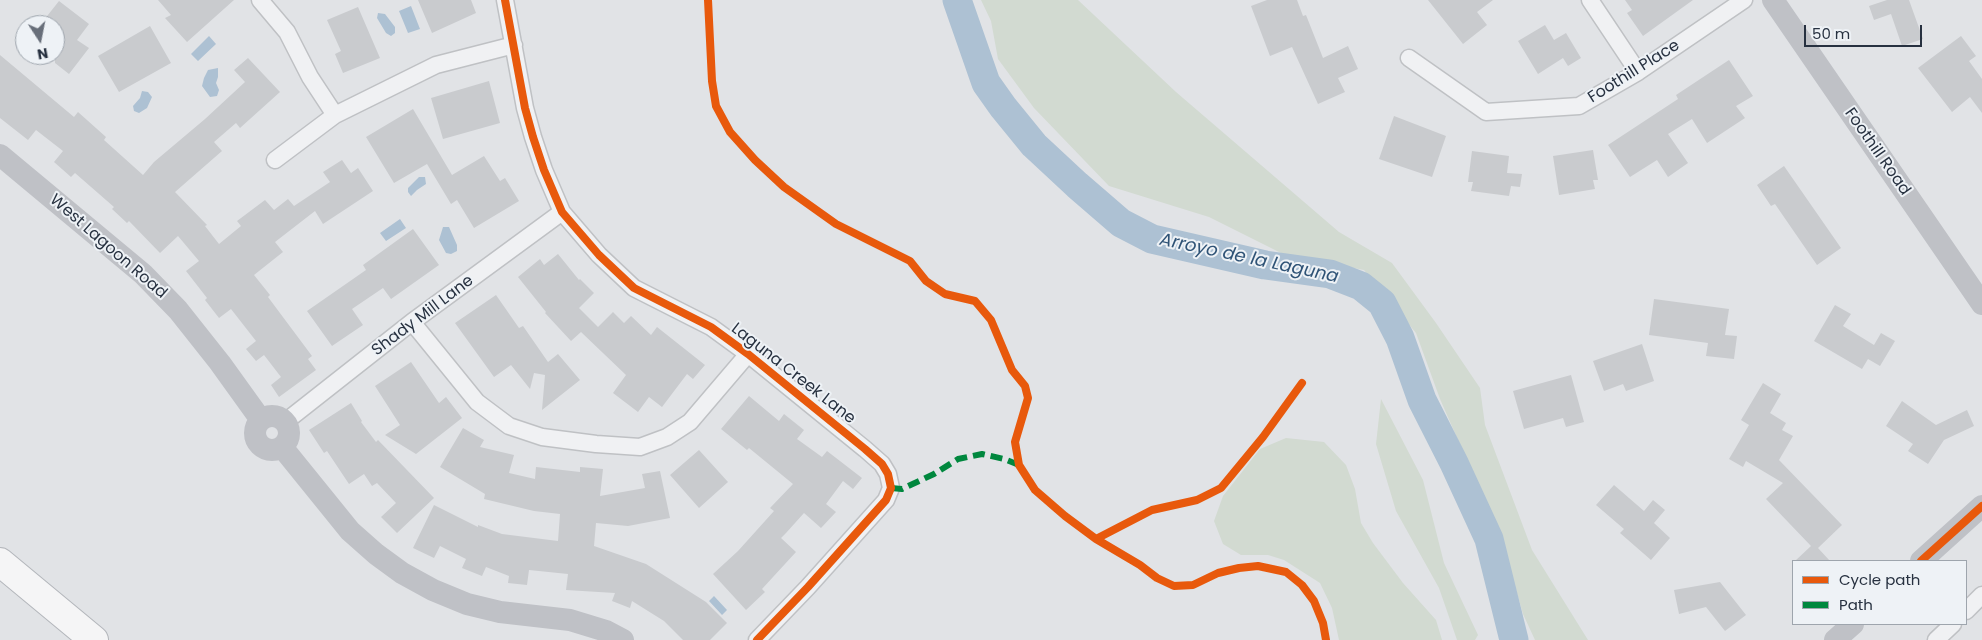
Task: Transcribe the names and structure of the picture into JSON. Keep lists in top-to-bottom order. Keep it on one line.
{"streets":{"street":["Foothill Place","Foothill Road","West Lagoon Road","Shady Mill Lane","Laguna Creek Lane"]},"crossings":[["West Lagoon Road","Shady Mill Lane"],["Shady Mill Lane","Laguna Creek Lane"]],"water":["Arroyo de la Laguna"],"legend":["Cycle path","Path"],"scale_bar":"50 m","north":"bottom"}
